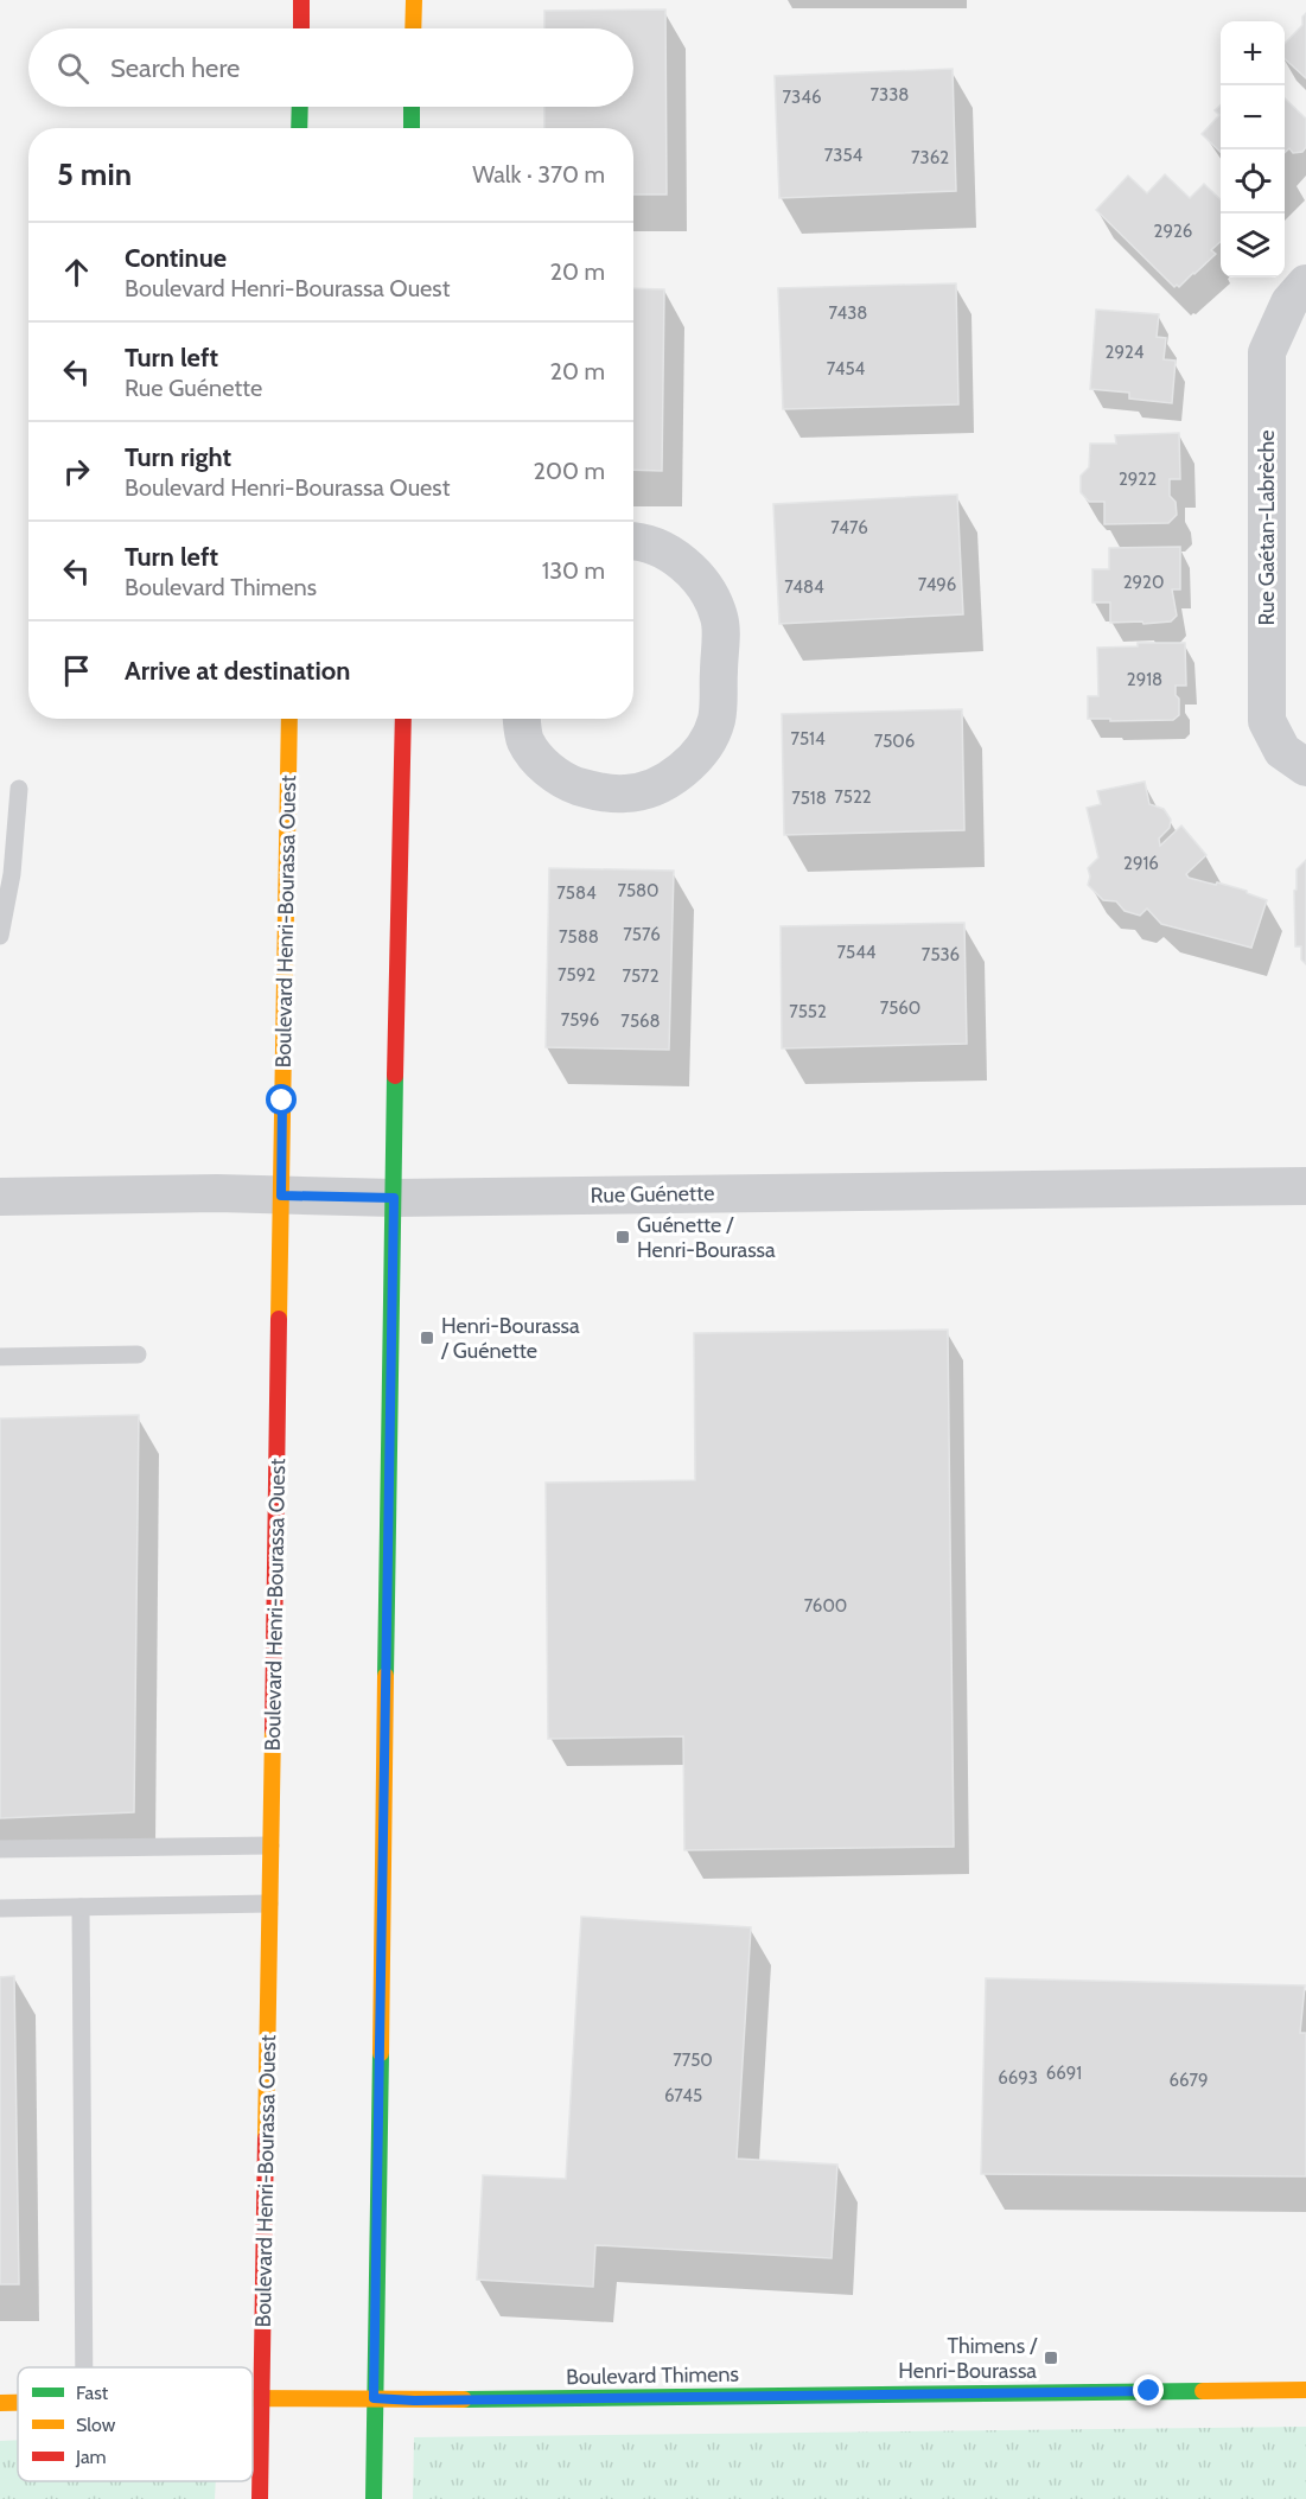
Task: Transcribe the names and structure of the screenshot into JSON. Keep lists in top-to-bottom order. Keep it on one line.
{"streets":{"main road":["Boulevard Henri-Bourassa Ouest","Boulevard Thimens"],"street":["Rue Gaétan-Labrèche","Rue Guénette"]},"crossings":[["Boulevard Henri-Bourassa Ouest","Rue Guénette"],["Boulevard Henri-Bourassa Ouest","Boulevard Thimens"]],"places":{"transit":["Guénette / Henri-Bourassa","Henri-Bourassa / Guénette","Thimens / Henri-Bourassa"]},"house_numbers":["7338","7346","7354","7362","2926","7438","2924","7454","2922","7476","2920","7496","7484","2918","7514","7506","7522","7518","2916","7580","7584","7576","7588","7544","7536","7592","7572","7560","7552","7596","7568","7600","7750","6691","6693","6679","6745"],"legend":["Fast","Slow","Jam"],"page":{"map_buttons":["+","−"],"search":"Search here","heading":["5 min","Walk · 370 m"],"list":[["Continue","Boulevard Henri-Bourassa Ouest","20 m"],["Turn left","Rue Guénette","20 m"],["Turn right","Boulevard Henri-Bourassa Ouest","200 m"],["Turn left","Boulevard Thimens","130 m"],"Arrive at destination"]}}
